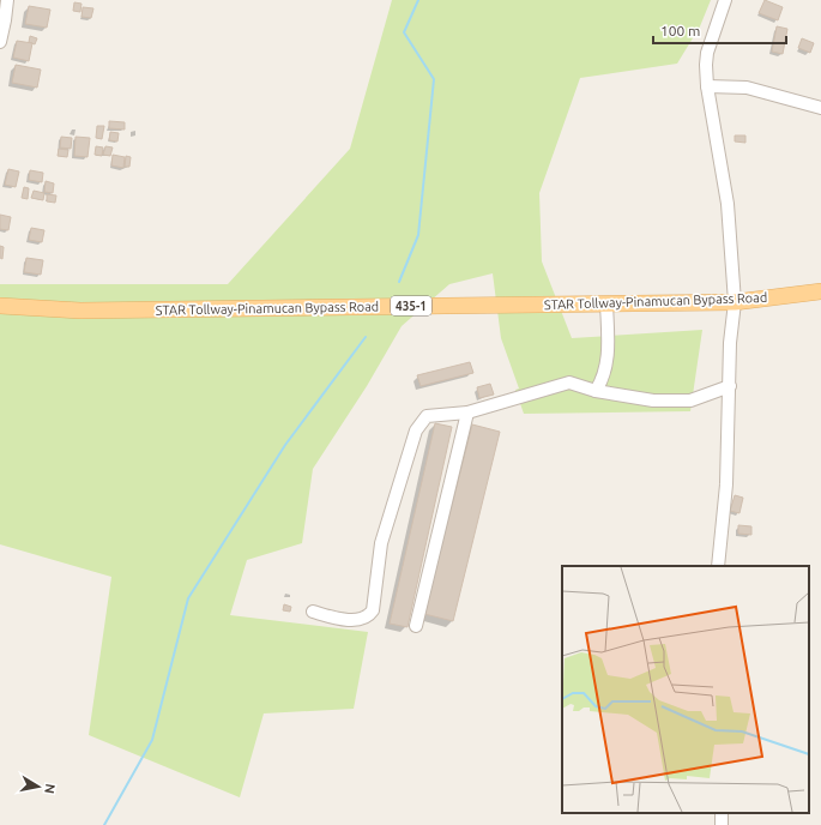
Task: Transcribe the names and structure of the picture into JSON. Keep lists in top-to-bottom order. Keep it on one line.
{"streets":{"main road":["STAR Tollway-Pinamucan Bypass Road","435-1"]},"scale_bar":"100 m","north":"right"}
